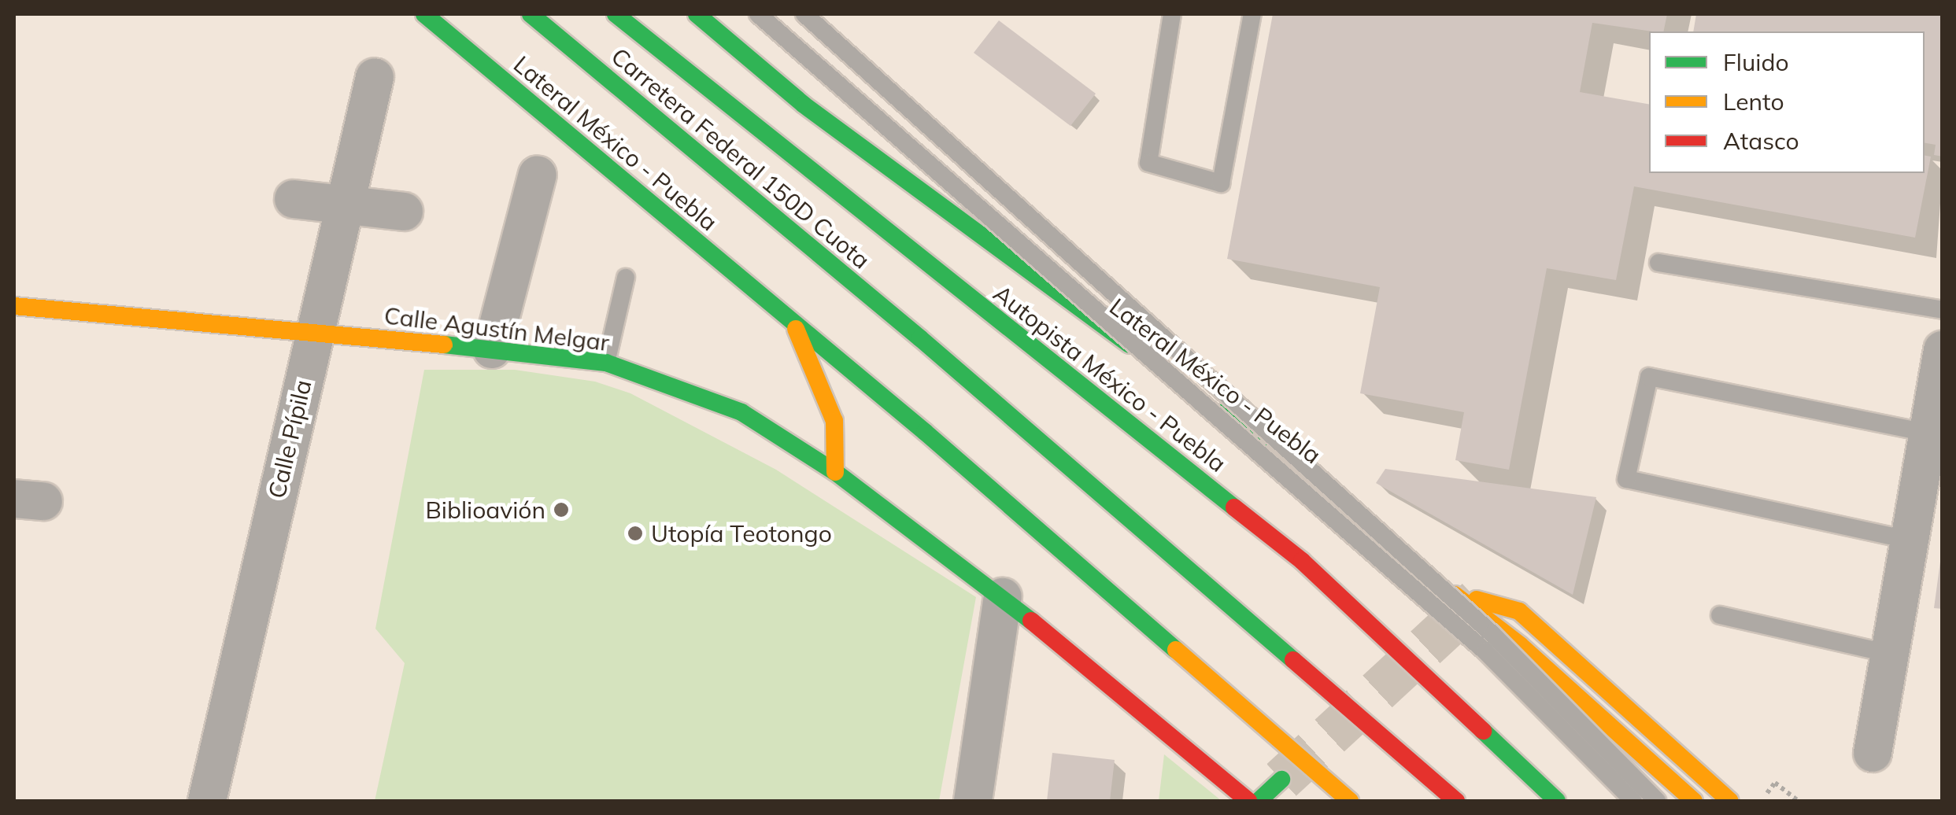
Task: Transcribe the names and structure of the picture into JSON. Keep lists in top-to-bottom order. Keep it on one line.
{"streets":{"main road":["Lateral México - Puebla","Carretera Federal 150D Cuota","Calle Agustín Melgar","Autopista México - Puebla"],"street":["Calle Pípila"]},"crossings":[["Calle Agustín Melgar","Calle Pípila"]],"places":["Biblioavión","Utopía Teotongo"],"legend":["Fluido","Lento","Atasco"]}
